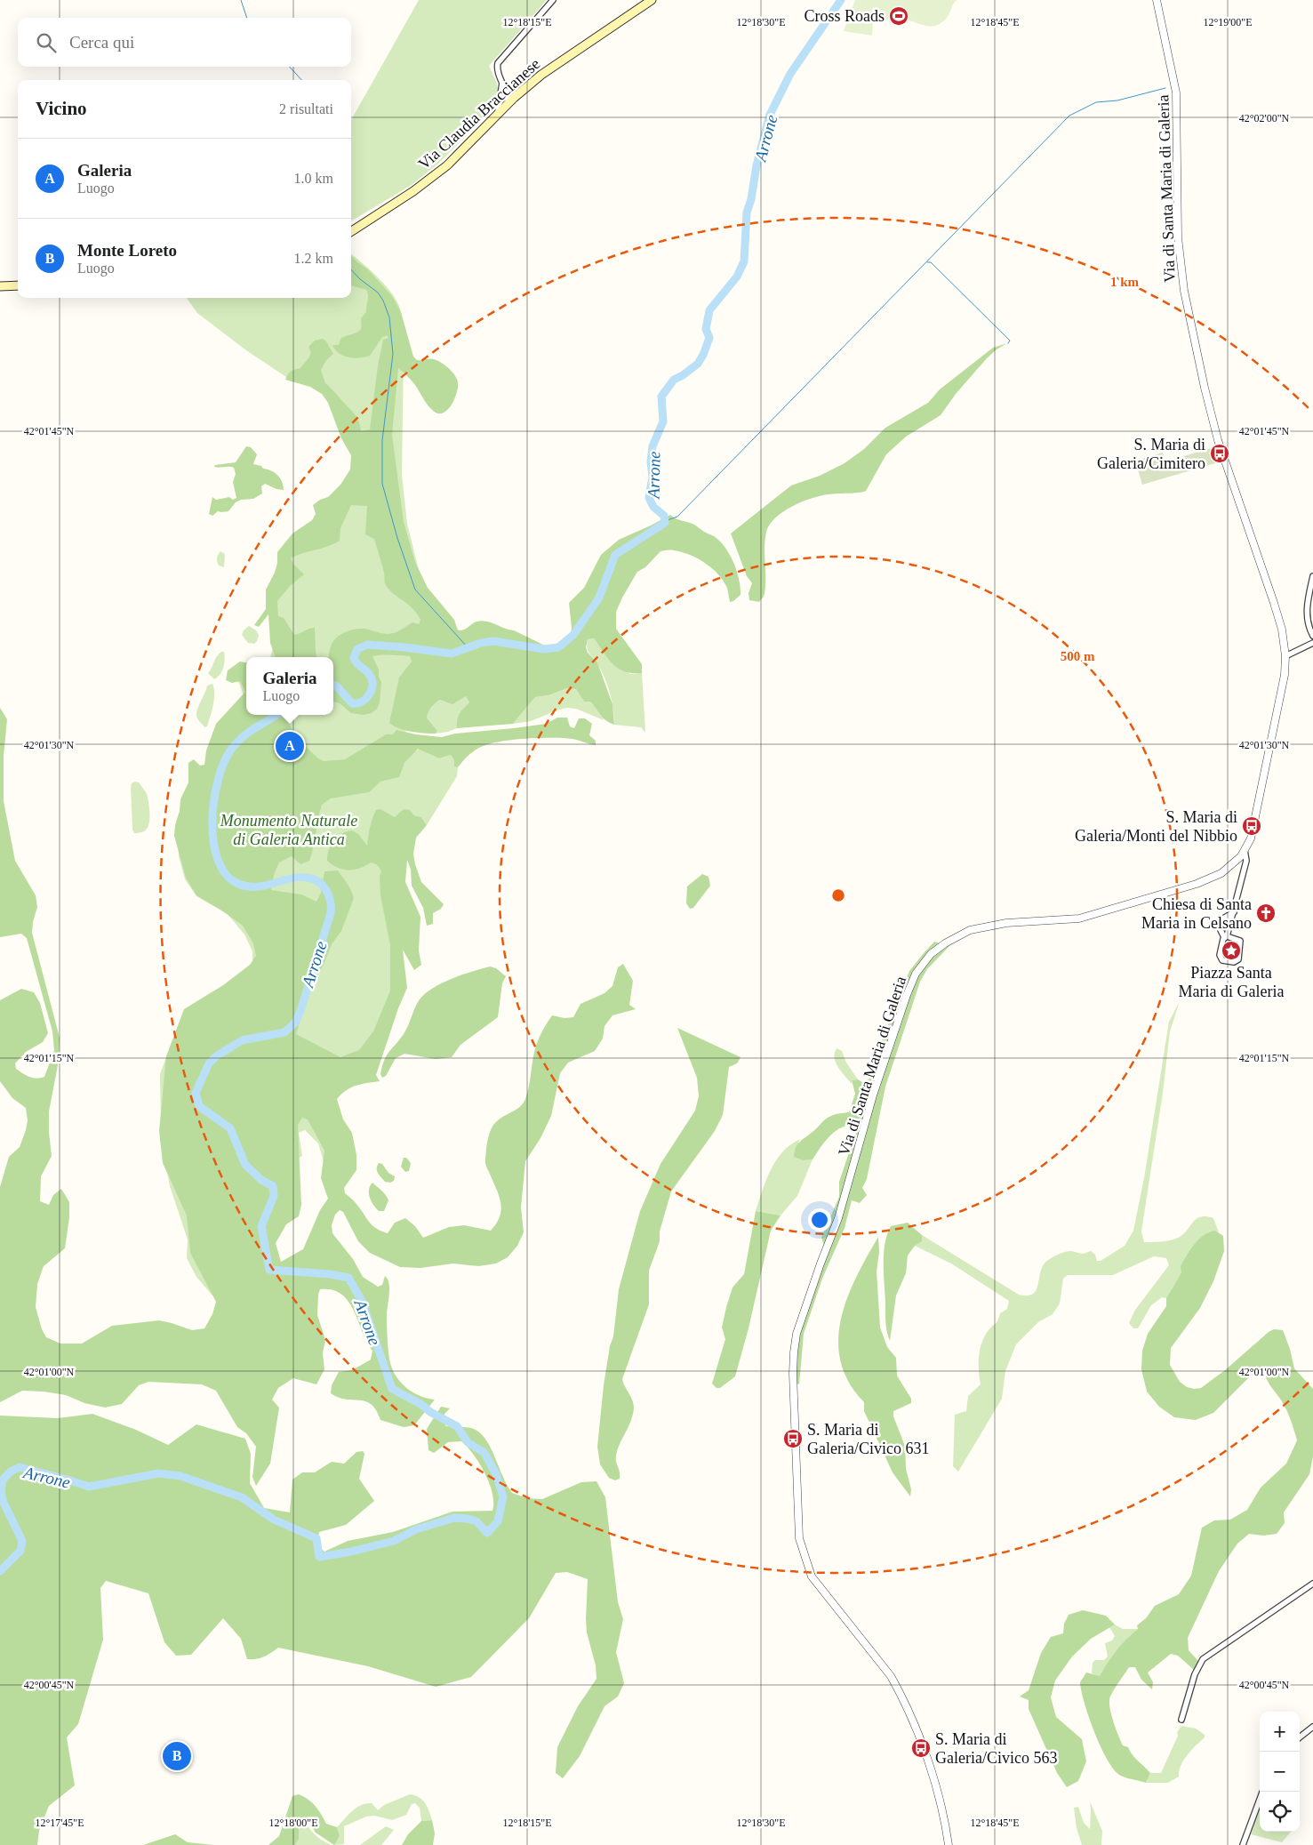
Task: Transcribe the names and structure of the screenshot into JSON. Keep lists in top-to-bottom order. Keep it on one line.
{"streets":{"main road":["Via Claudia Braccianese"],"street":["Via di Santa Maria di Galeria"]},"water":["Arrone"],"parks":["Monumento Naturale di Galeria Antica"],"places":{"sports":["Cross Roads"],"bus stop":["S. Maria di Galeria/Cimitero","S. Maria di Galeria/Monti del Nibbio","S. Maria di Galeria/Civico 631","S. Maria di Galeria/Civico 563"],"church":["Chiesa di Santa Maria in Celsano"],"place":["Piazza Santa Maria di Galeria"]},"page":{"search":"Cerca qui","heading":["Vicino","2 risultati"],"list":[{"mark":"A","name":"Galeria","note":"Luogo","value":"1.0 km"},{"mark":"B","name":"Monte Loreto","note":"Luogo","value":"1.2 km"}],"popup":["Galeria","Luogo"],"pins":["A","B"],"map_buttons":["+","−"]},"coordinates":["12°18'15\"E","12°18'30\"E","12°18'45\"E","12°19'00\"E","42°02'00\"N","42°01'45\"N","42°01'30\"N","42°01'15\"N","42°01'00\"N","42°00'45\"N","12°17'45\"E","12°18'00\"E"],"rings":["1 km","500 m"]}
